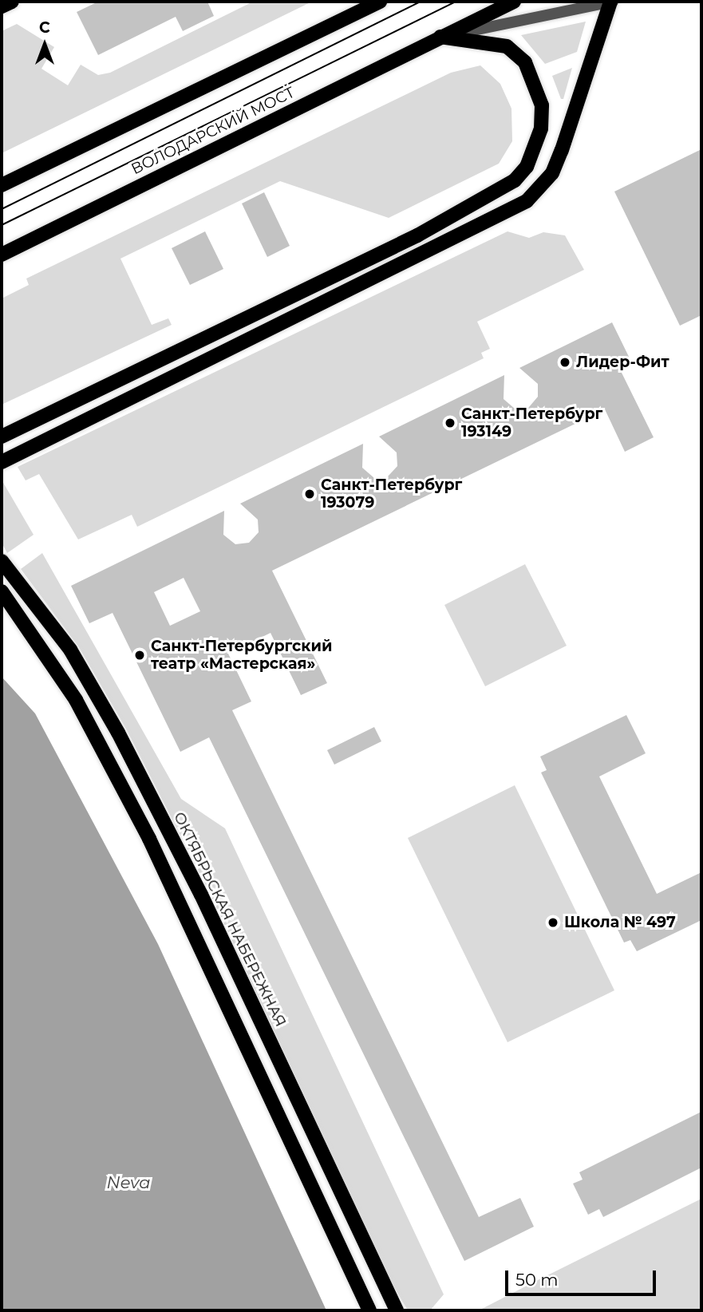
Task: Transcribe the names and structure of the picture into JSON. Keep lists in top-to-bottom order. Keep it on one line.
{"streets":{"main road":["ВОЛОДАРСКИЙ МОСТ","ОКТЯБРЬСКАЯ НАБЕРЕЖНАЯ"]},"water":["Neva"],"places":["Лидер-Фит","Санкт-Петербург 193149","Санкт-Петербург 193079","Санкт-Петербургский театр «Мастерская»","Школа № 497"],"scale_bar":"50 m","north":"top"}
